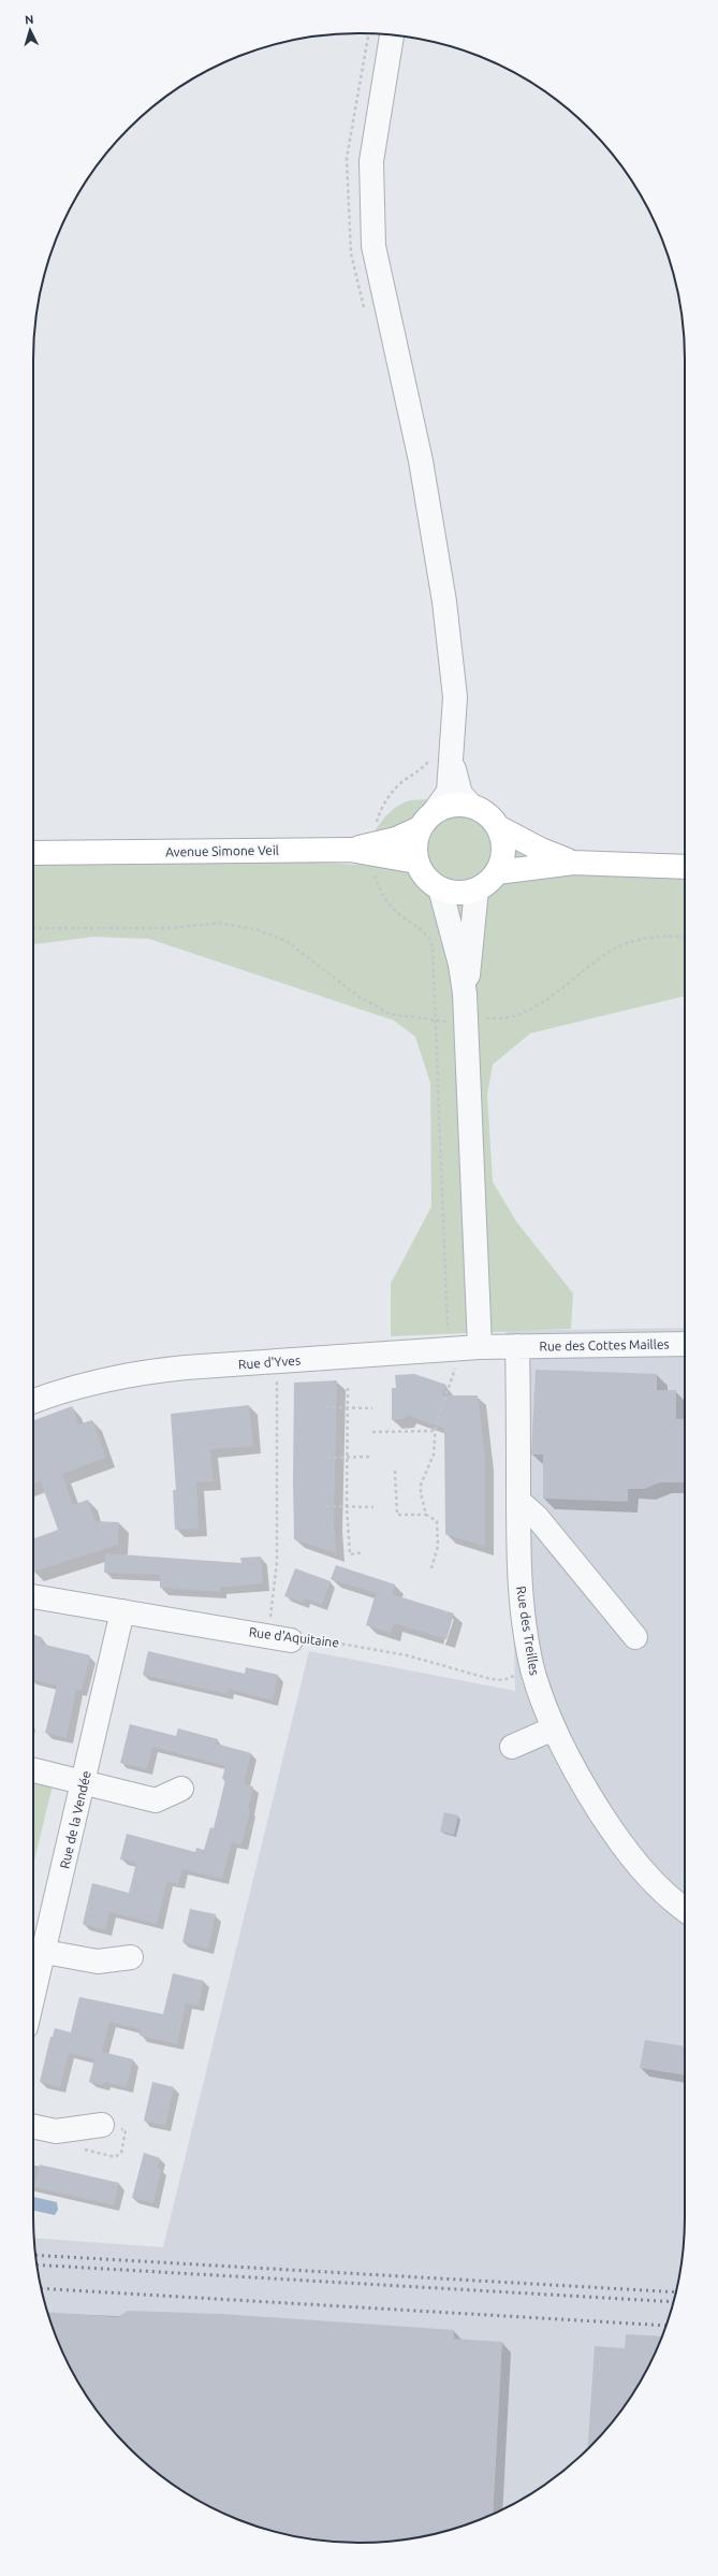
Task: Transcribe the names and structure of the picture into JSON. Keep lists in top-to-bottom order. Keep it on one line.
{"streets":{"main road":["Avenue Simone Veil"],"street":["Rue des Cottes Mailles","Rue d'Yves","Rue des Treilles","Rue d'Aquitaine","Rue de la Vendée"]},"crossings":[["Rue des Cottes Mailles","Rue d'Yves"],["Rue des Cottes Mailles","Rue des Treilles"],["Rue d'Yves","Rue des Treilles"],["Rue des Treilles","Rue d'Aquitaine"],["Rue d'Aquitaine","Rue de la Vendée"]],"north":"top"}
